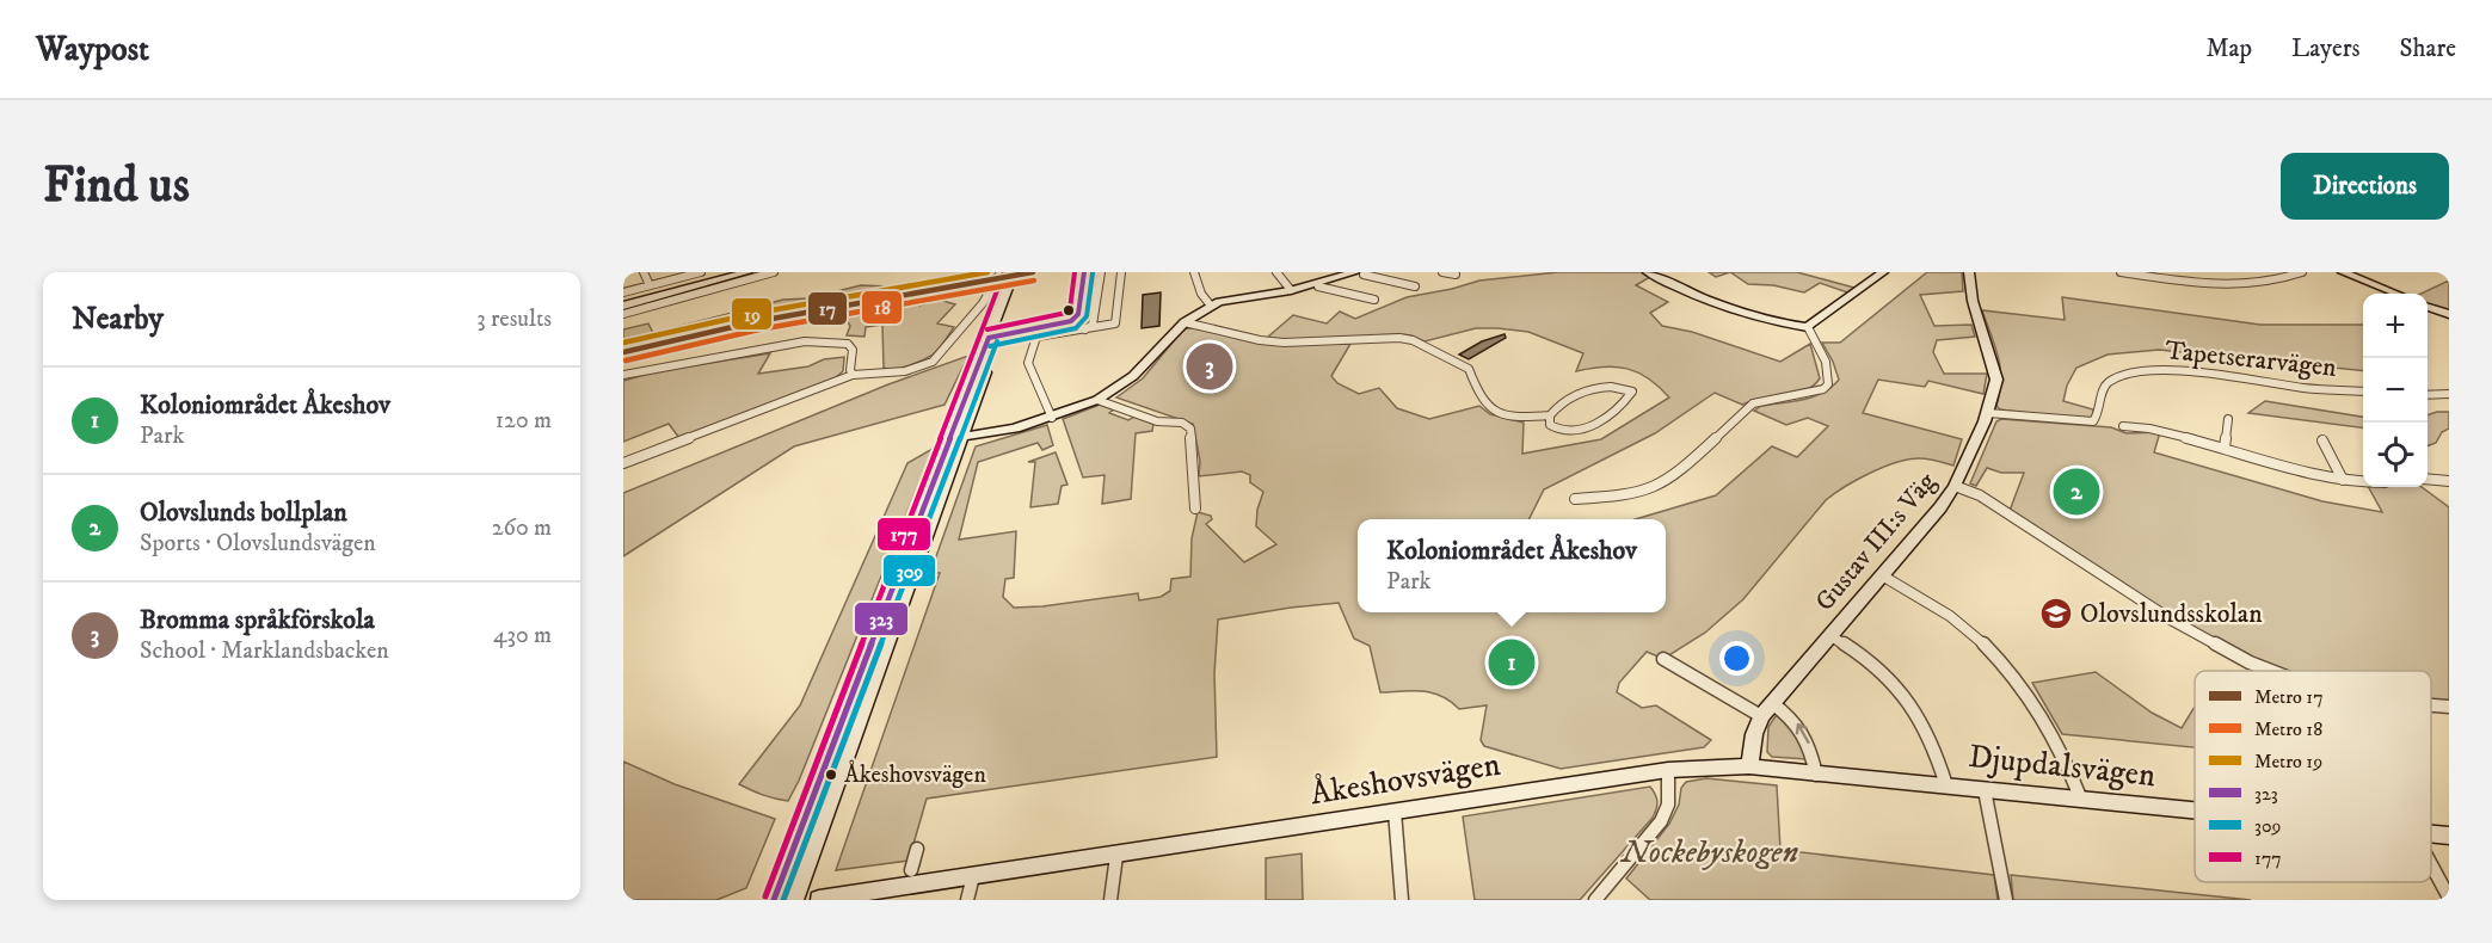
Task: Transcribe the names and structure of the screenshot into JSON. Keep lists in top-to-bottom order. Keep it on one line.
{"streets":{"street":["Tapetserarvägen","Gustav III:s Väg","Djupdalsvägen","Åkeshovsvägen"]},"crossings":[["Tapetserarvägen","Gustav III:s Väg"],["Gustav III:s Väg","Djupdalsvägen"],["Djupdalsvägen","Åkeshovsvägen"]],"parks":["Nockebyskogen"],"places":{"school or university":["Olovslundsskolan"],"other":["Åkeshovsvägen"]},"lines":["metro line 17","metro line 19","transit line 323","transit line 177","transit line 309","metro line 18"],"legend":["Metro 17","Metro 18","Metro 19","323","309","177"],"page":{"header":"Waypost","nav":["Map","Layers","Share"],"buttons":"Directions","title":"Find us","heading":["Nearby","3 results"],"map_buttons":["+","−"],"pins":["3","2","1"],"list":[{"mark":"1","name":"Koloniområdet Åkeshov","note":"Park","value":"120 m"},{"mark":"2","name":"Olovslunds bollplan","note":"Sports · Olovslundsvägen","value":"260 m"},{"mark":"3","name":"Bromma språkförskola","note":"School · Marklandsbacken","value":"430 m"}],"popup":["Koloniområdet Åkeshov","Park"]}}
